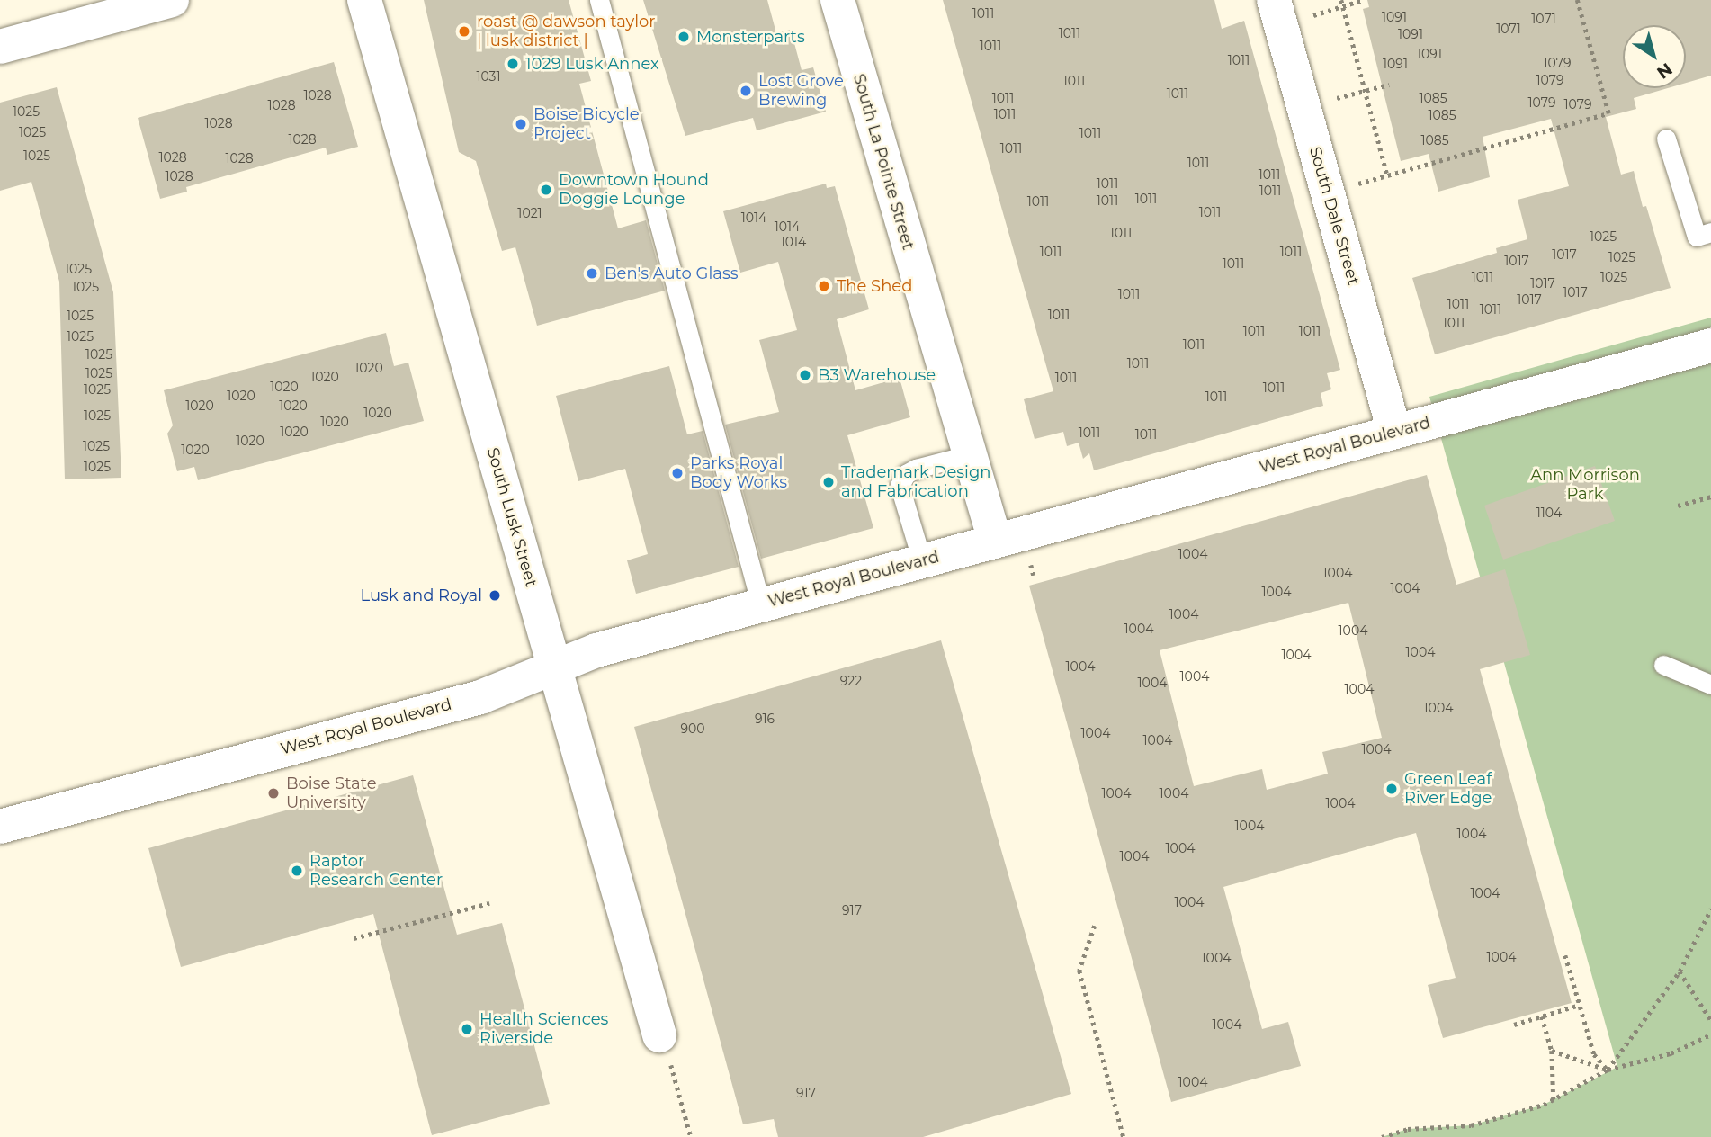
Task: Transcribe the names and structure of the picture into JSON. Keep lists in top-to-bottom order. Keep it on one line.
{"streets":{"street":["South La Pointe Street","South Dale Street","West Royal Boulevard","South Lusk Street"]},"crossings":[["South La Pointe Street","West Royal Boulevard"],["South Dale Street","West Royal Boulevard"],["West Royal Boulevard","South Lusk Street"]],"parks":["Ann Morrison Park"],"places":["roast @ dawson taylor | lusk district |","Monsterparts","1029 Lusk Annex","Lost Grove Brewing","Boise Bicycle Project","Downtown Hound Doggie Lounge","Ben's Auto Glass","The Shed","B3 Warehouse","Parks Royal Body Works","Trademark Design and Fabrication","Lusk and Royal","Green Leaf River Edge","Boise State University","Raptor Research Center","Health Sciences Riverside"],"house_numbers":["1011","1091","1071","1071","1011","1091","1011","1091","1011","1079","1091","1031","1079","1011","1011","1028","1011","1085","1079","1079","1028","1025","1011","1085","1028","1025","1011","1028","1085","1011","1025","1028","1028","1011","1011","1028","1011","1011","1011","1011","1011","1011","1021","1014","1014","1011","1025","1014","1011","1011","1017","1025","1017","1011","1025","1011","1025","1017","1025","1017","1011","1017","1011","1011","1011","1025","1011","1011","1011","1025","1011","1025","1011","1020","1025","1020","1011","1020","1011","1025","1020","1011","1020","1020","1020","1025","1020","1020","1011","1011","1020","1025","1020","1025","1104","1004","1004","1004","1004","1004","1004","1004","1004","1004","1004","1004","922","1004","1004","1004","916","900","1004","1004","1004","1004","1004","1004","1004","1004","1004","1004","1004","1004","917","1004","1004","1004","1004","917"],"north":"bottom right"}
